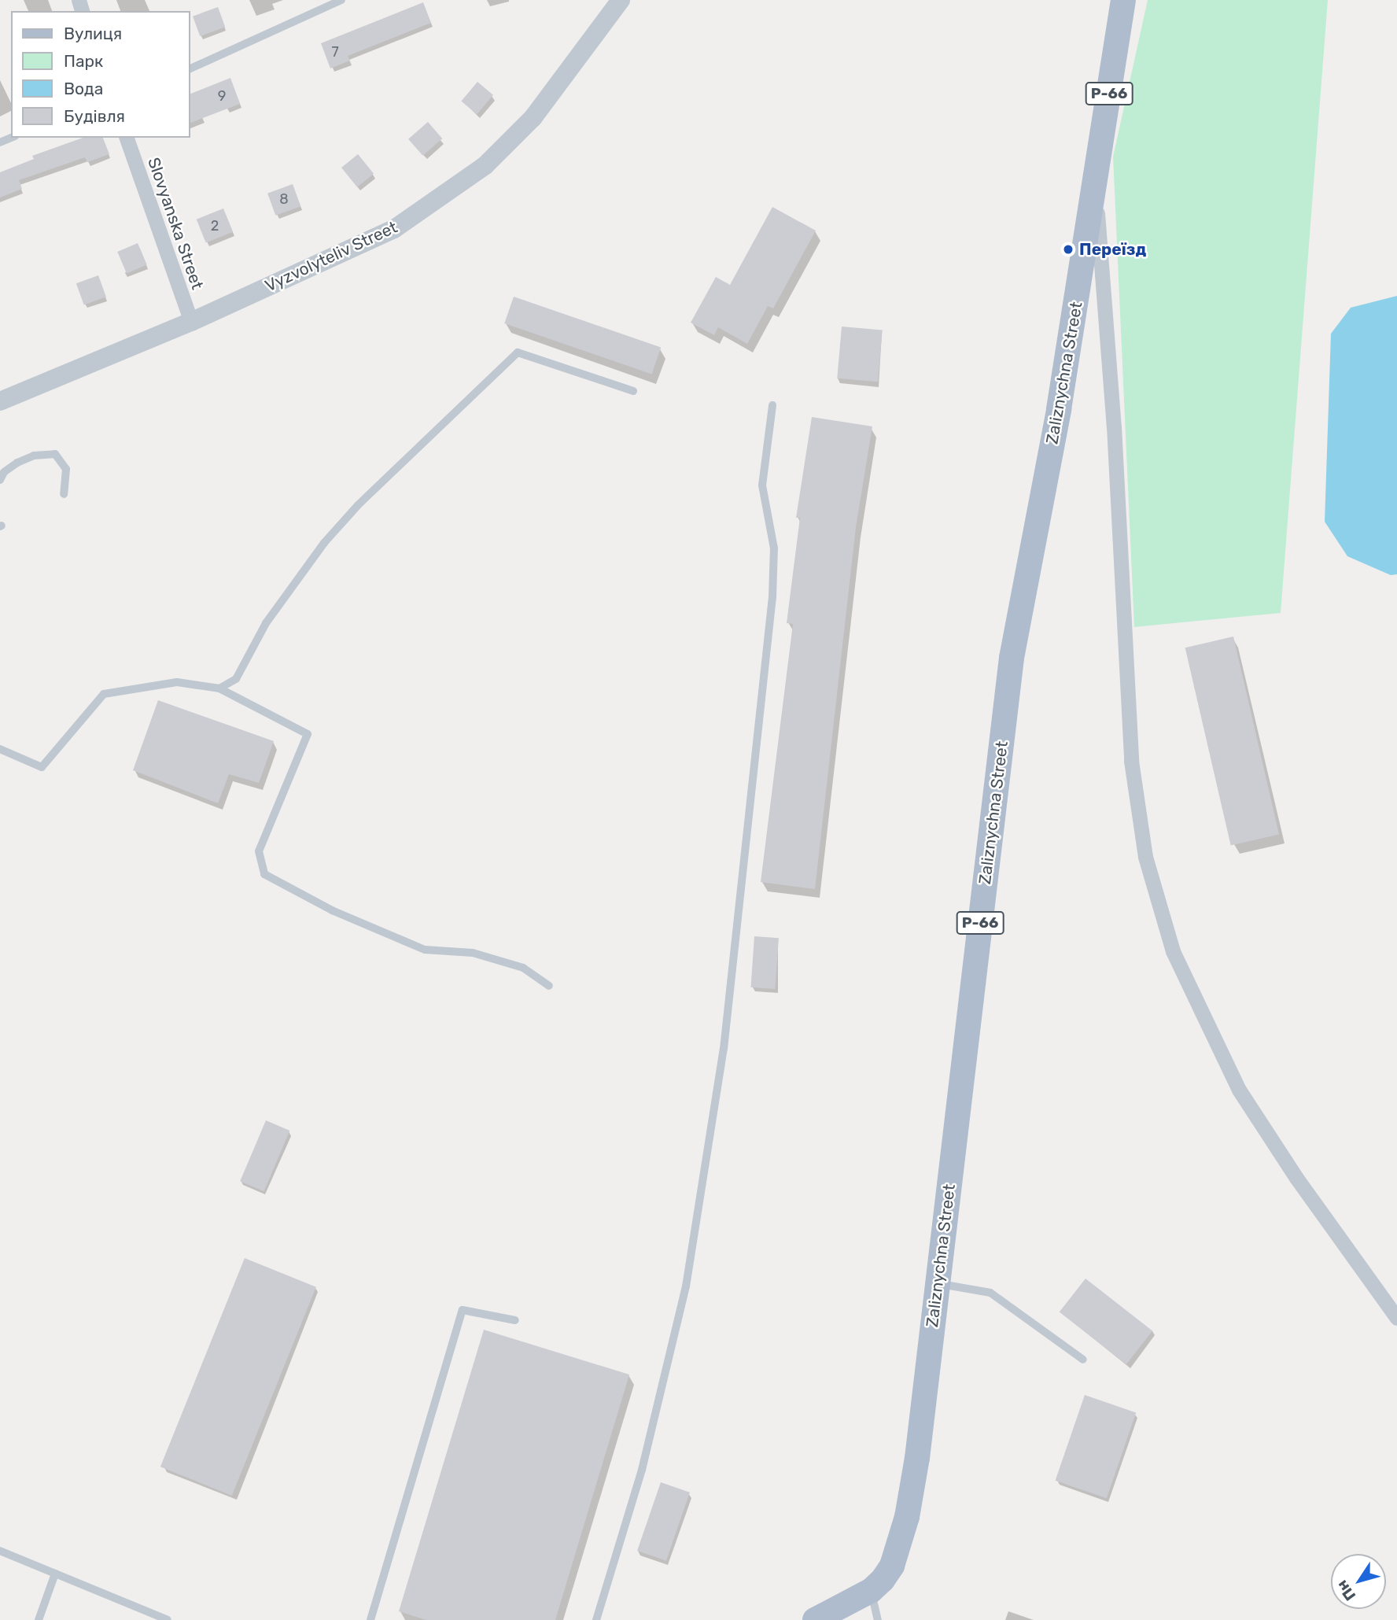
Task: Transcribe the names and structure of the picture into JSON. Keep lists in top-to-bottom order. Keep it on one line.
{"streets":{"main road":["Р-66","Zaliznychna Street"],"street":["Slovyanska Street","Vyzvolyteliv Street"]},"crossings":[["Slovyanska Street","Vyzvolyteliv Street"]],"places":["Переїзд"],"house_numbers":["7","9","8","2"],"legend":["Вулиця","Парк","Вода","Будівля"],"north":"bottom left"}
